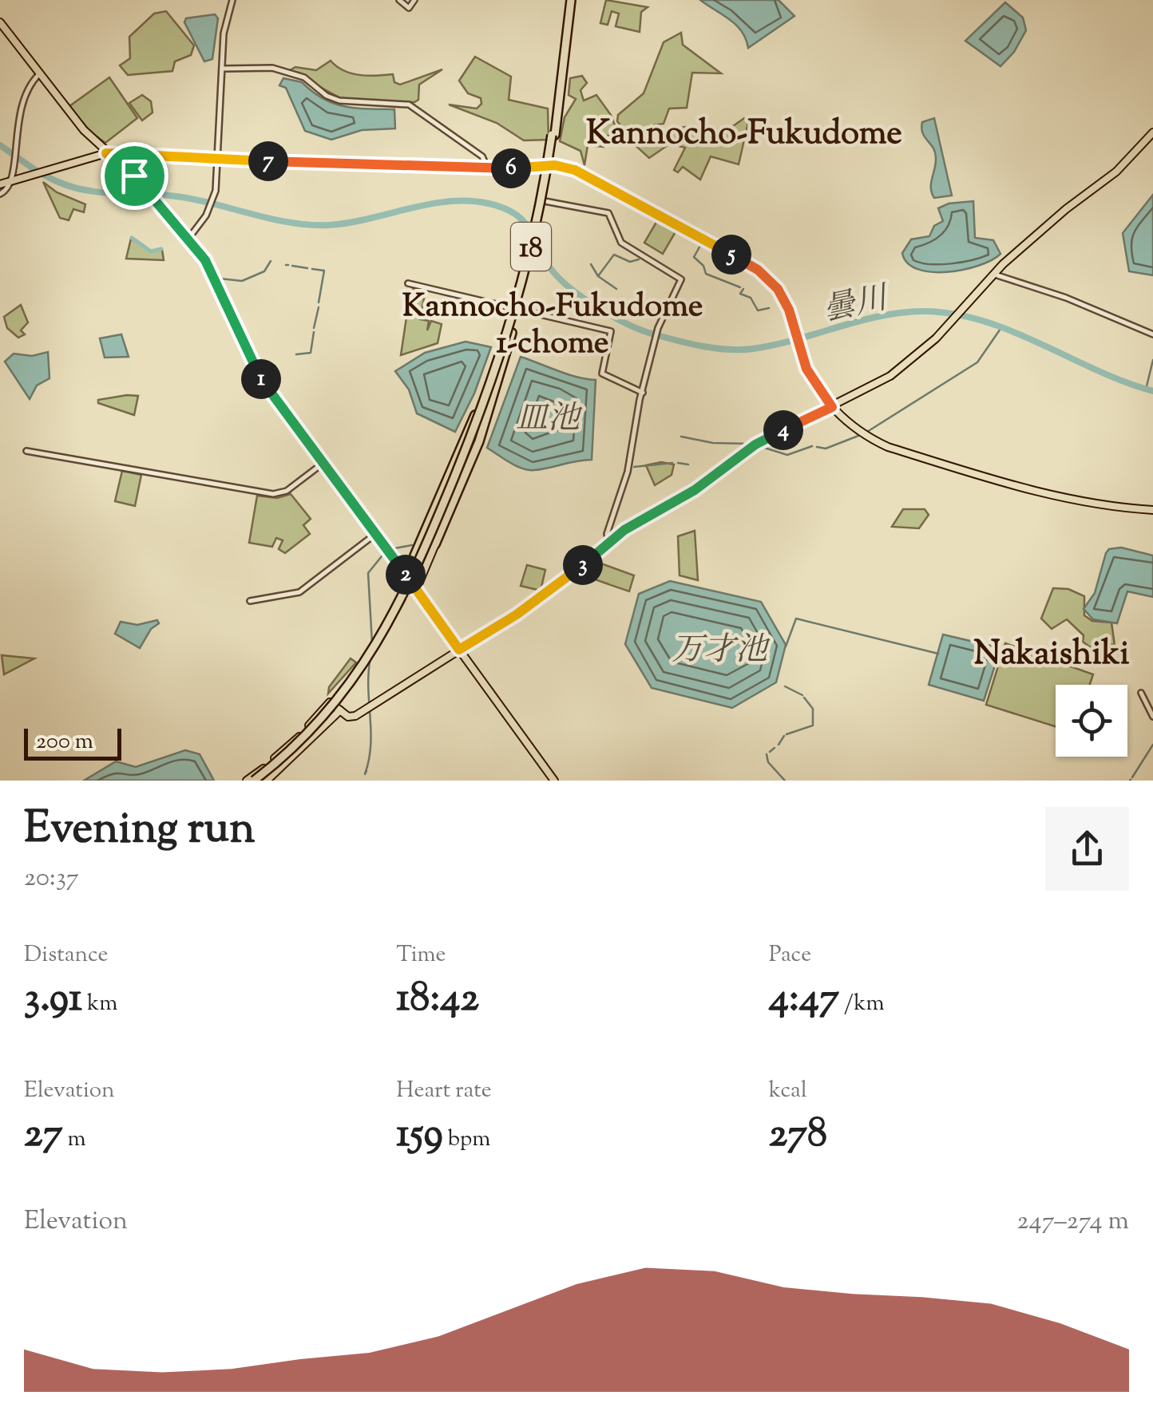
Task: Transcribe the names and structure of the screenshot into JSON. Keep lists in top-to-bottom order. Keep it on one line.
{"streets":{"highway":["18"]},"districts":["Kannocho-Fukudome","Kannocho-Fukudome 1-chome","Nakaishiki"],"water":["曇川","皿池","万才池"],"scale_bar":"200 m","page":{"pins":["7","6","5","1","4","3","2"],"scale":"200 m","heading":["Evening run","20:37"],"stats":[["Distance","3.91 km"],["Time","18:42"],["Pace","4:47 /km"],["Elevation","27 m"],["Heart rate","159 bpm"],["kcal","278"]],"chart":["Elevation","247–274 m"]}}
